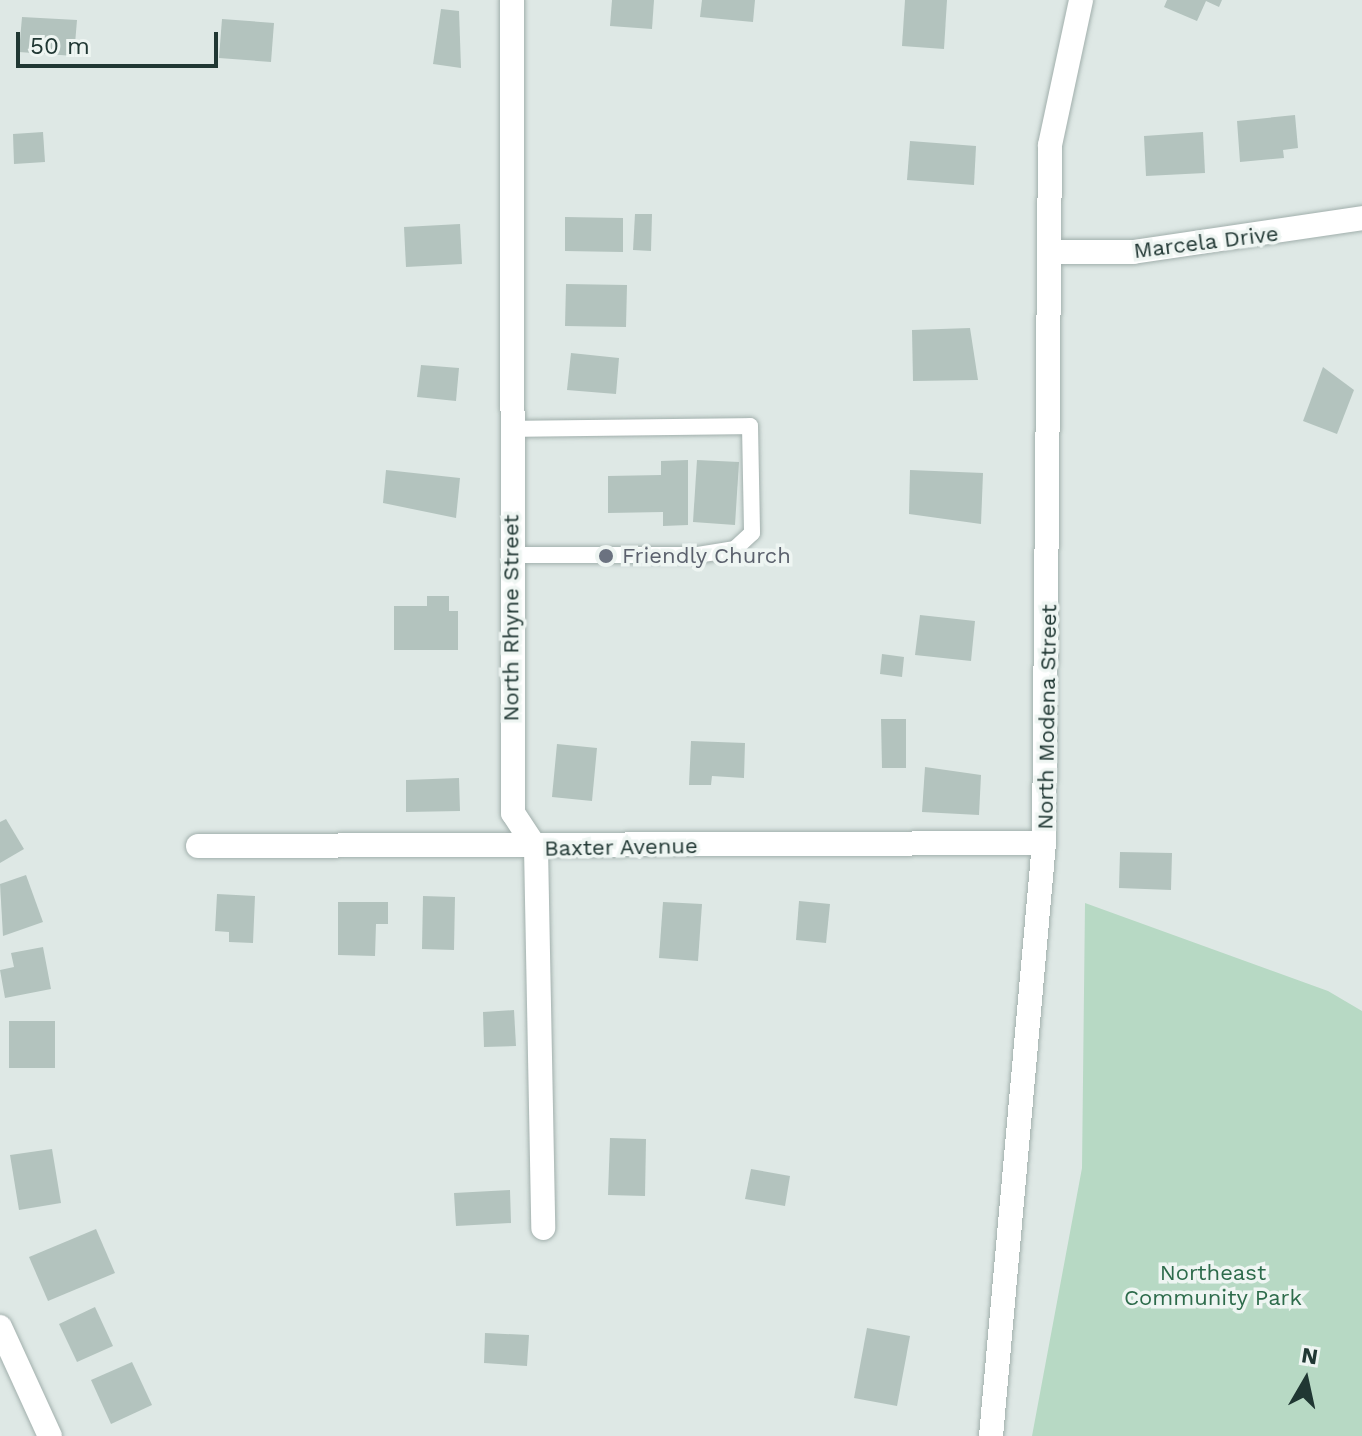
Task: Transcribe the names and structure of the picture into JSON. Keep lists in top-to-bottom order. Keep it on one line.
{"streets":{"street":["Marcela Drive","North Rhyne Street","North Modena Street","Baxter Avenue"]},"crossings":[["Marcela Drive","North Modena Street"],["North Rhyne Street","Baxter Avenue"],["North Modena Street","Baxter Avenue"]],"parks":["Northeast Community Park"],"places":["Friendly Church"],"scale_bar":"50 m","north":"top"}
